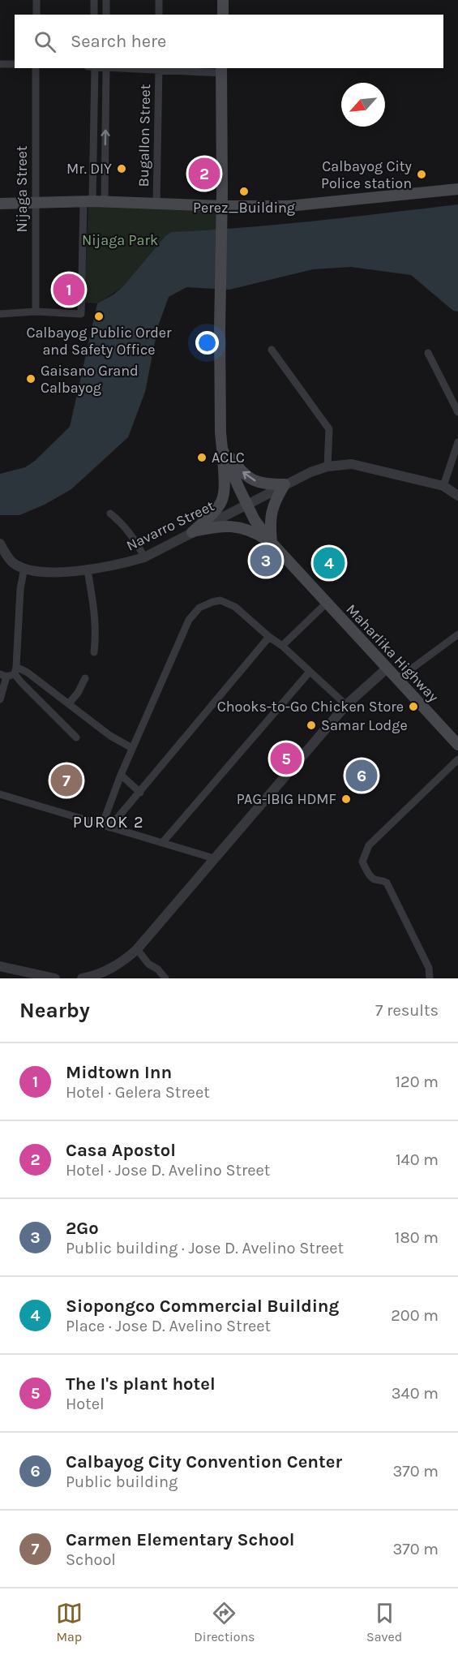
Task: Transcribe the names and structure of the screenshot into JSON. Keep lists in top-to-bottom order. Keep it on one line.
{"streets":{"main road":["Maharlika Highway"],"street":["Bugallon Street","Nijaga Street","Navarro Street"]},"districts":["PUROK 2"],"parks":["Nijaga Park"],"places":["Mr. DIY","Calbayog City Police station","Perez_Building","Calbayog Public Order and Safety Office","Gaisano Grand Calbayog","ACLC","Chooks-to-Go Chicken Store","Samar Lodge","PAG-IBIG HDMF"],"north":"bottom left","page":{"search":"Search here","pins":["2","1","3","4","5","6","7"],"heading":["Nearby","7 results"],"list":[{"mark":"1","name":"Midtown Inn","note":"Hotel · Gelera Street","value":"120 m"},{"mark":"2","name":"Casa Apostol","note":"Hotel · Jose D. Avelino Street","value":"140 m"},{"mark":"3","name":"2Go","note":"Public building · Jose D. Avelino Street","value":"180 m"},{"mark":"4","name":"Siopongco Commercial Building","note":"Place · Jose D. Avelino Street","value":"200 m"},{"mark":"5","name":"The I's plant hotel","note":"Hotel","value":"340 m"},{"mark":"6","name":"Calbayog City Convention Center","note":"Public building","value":"370 m"},{"mark":"7","name":"Carmen Elementary School","note":"School","value":"370 m"}],"nav":["Map","Directions","Saved"]}}
